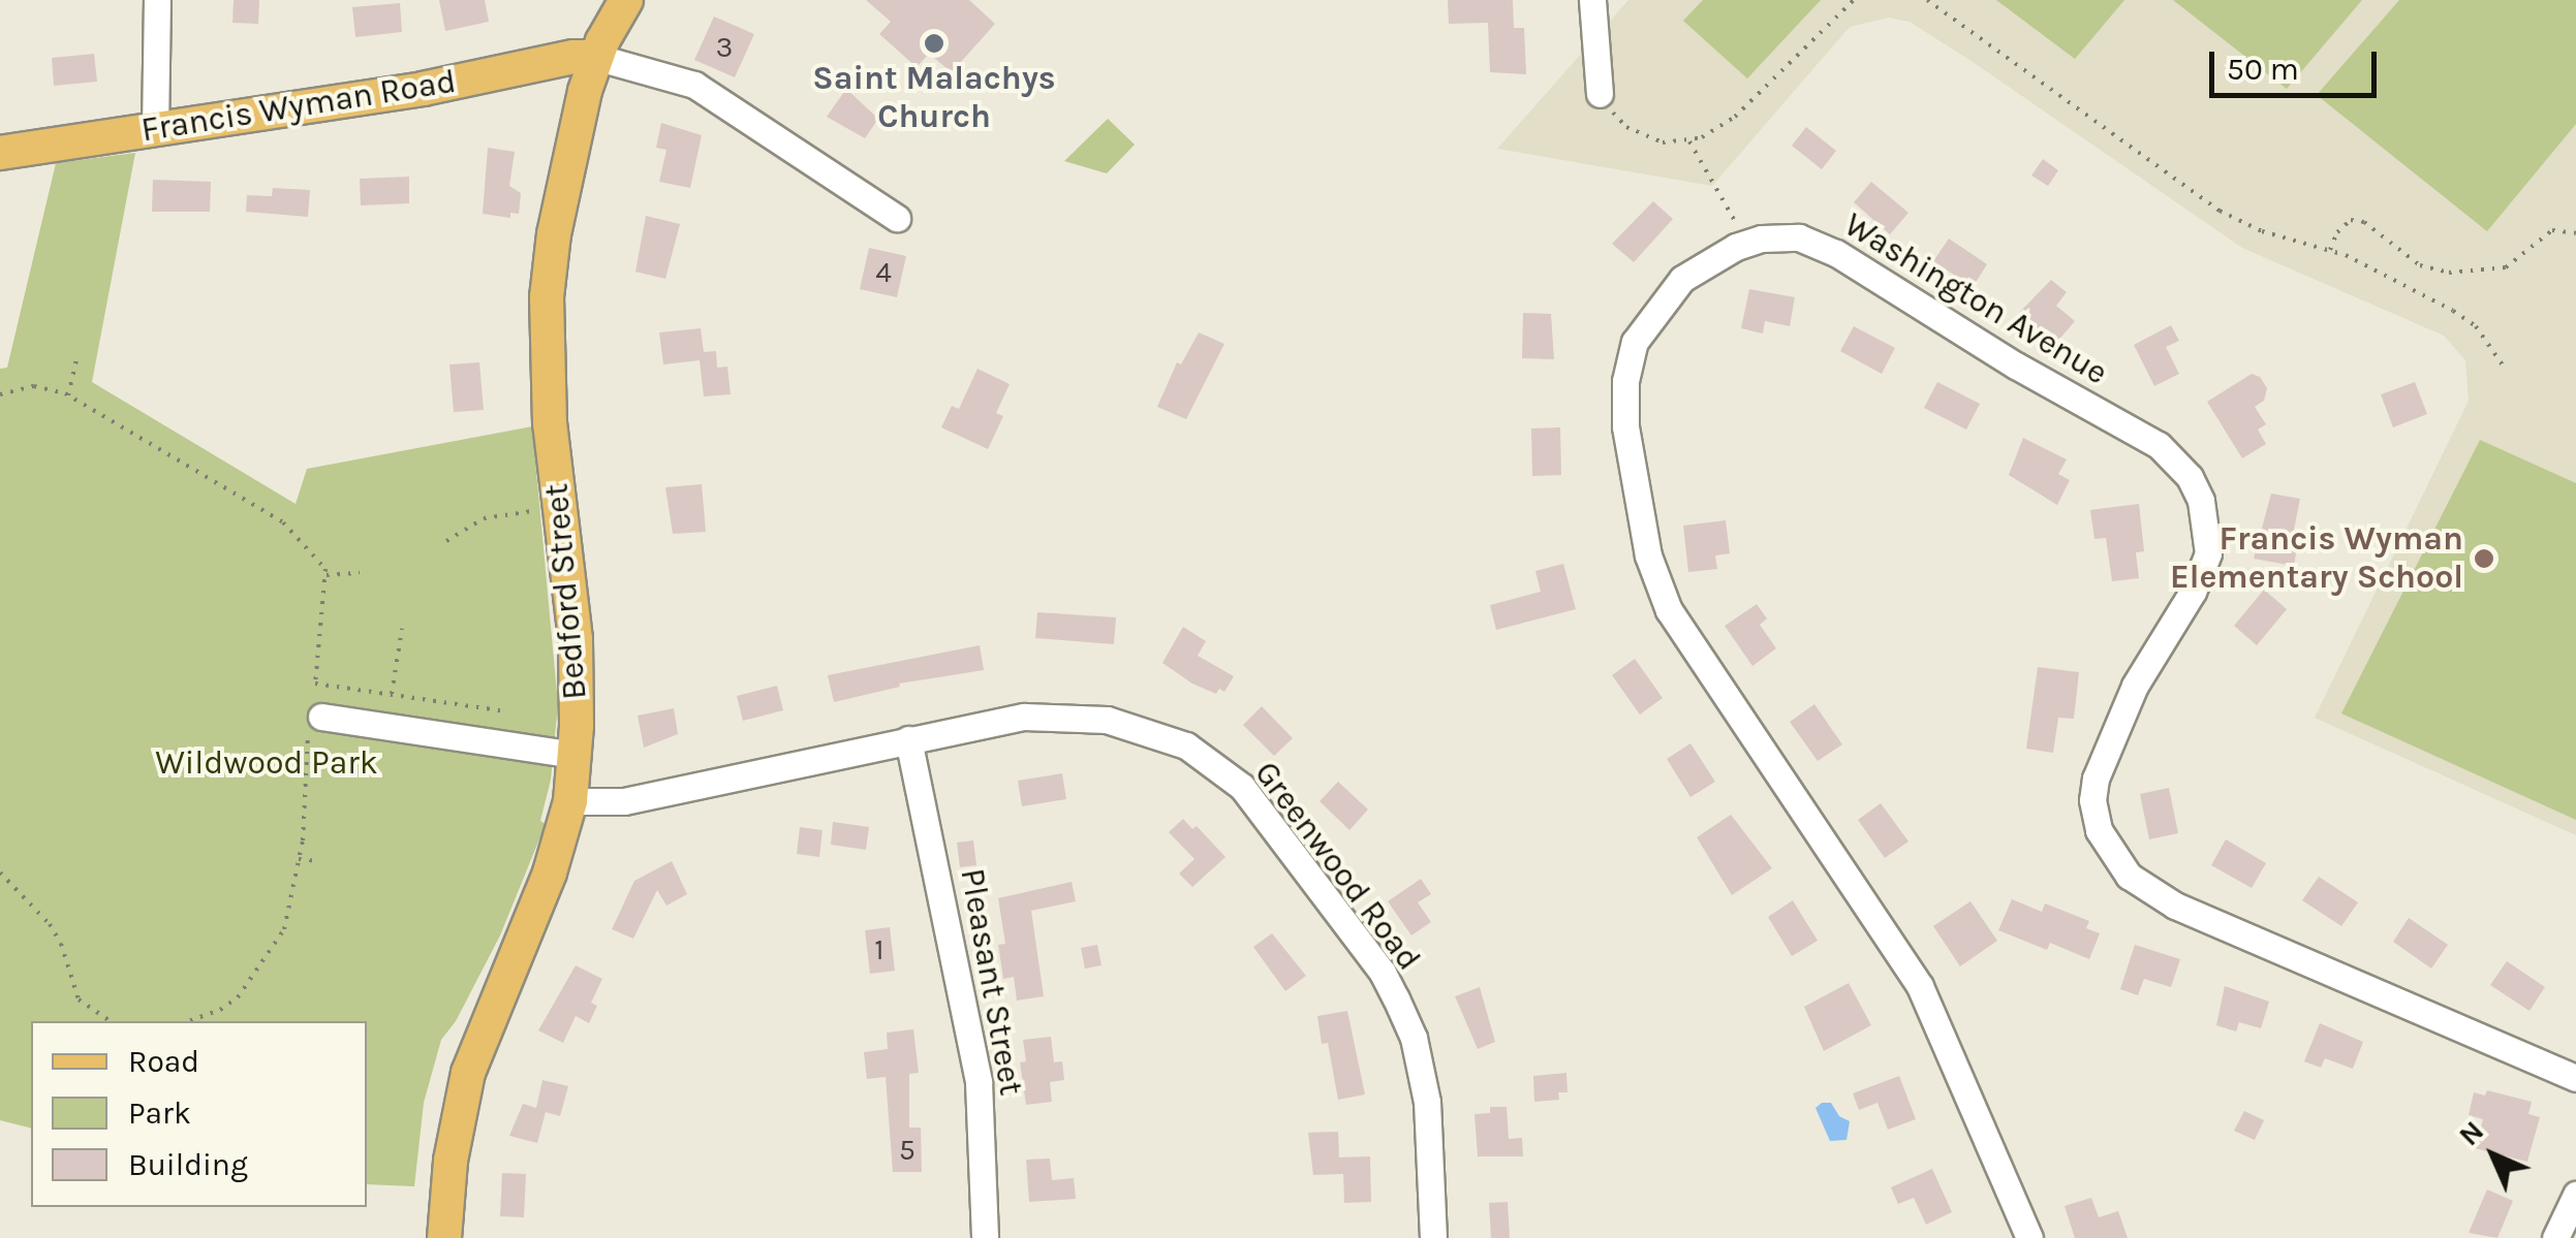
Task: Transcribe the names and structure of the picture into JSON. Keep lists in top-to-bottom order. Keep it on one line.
{"streets":{"main road":["Francis Wyman Road","Bedford Street"],"street":["Washington Avenue","Greenwood Road","Pleasant Street"]},"crossings":[["Francis Wyman Road","Bedford Street"],["Bedford Street","Greenwood Road"],["Greenwood Road","Pleasant Street"]],"parks":["Wildwood Park"],"places":["Saint Malachys Church","Francis Wyman Elementary School"],"house_numbers":["3","4","1","5"],"legend":["Road","Park","Building"],"scale_bar":"50 m","north":"top left"}
